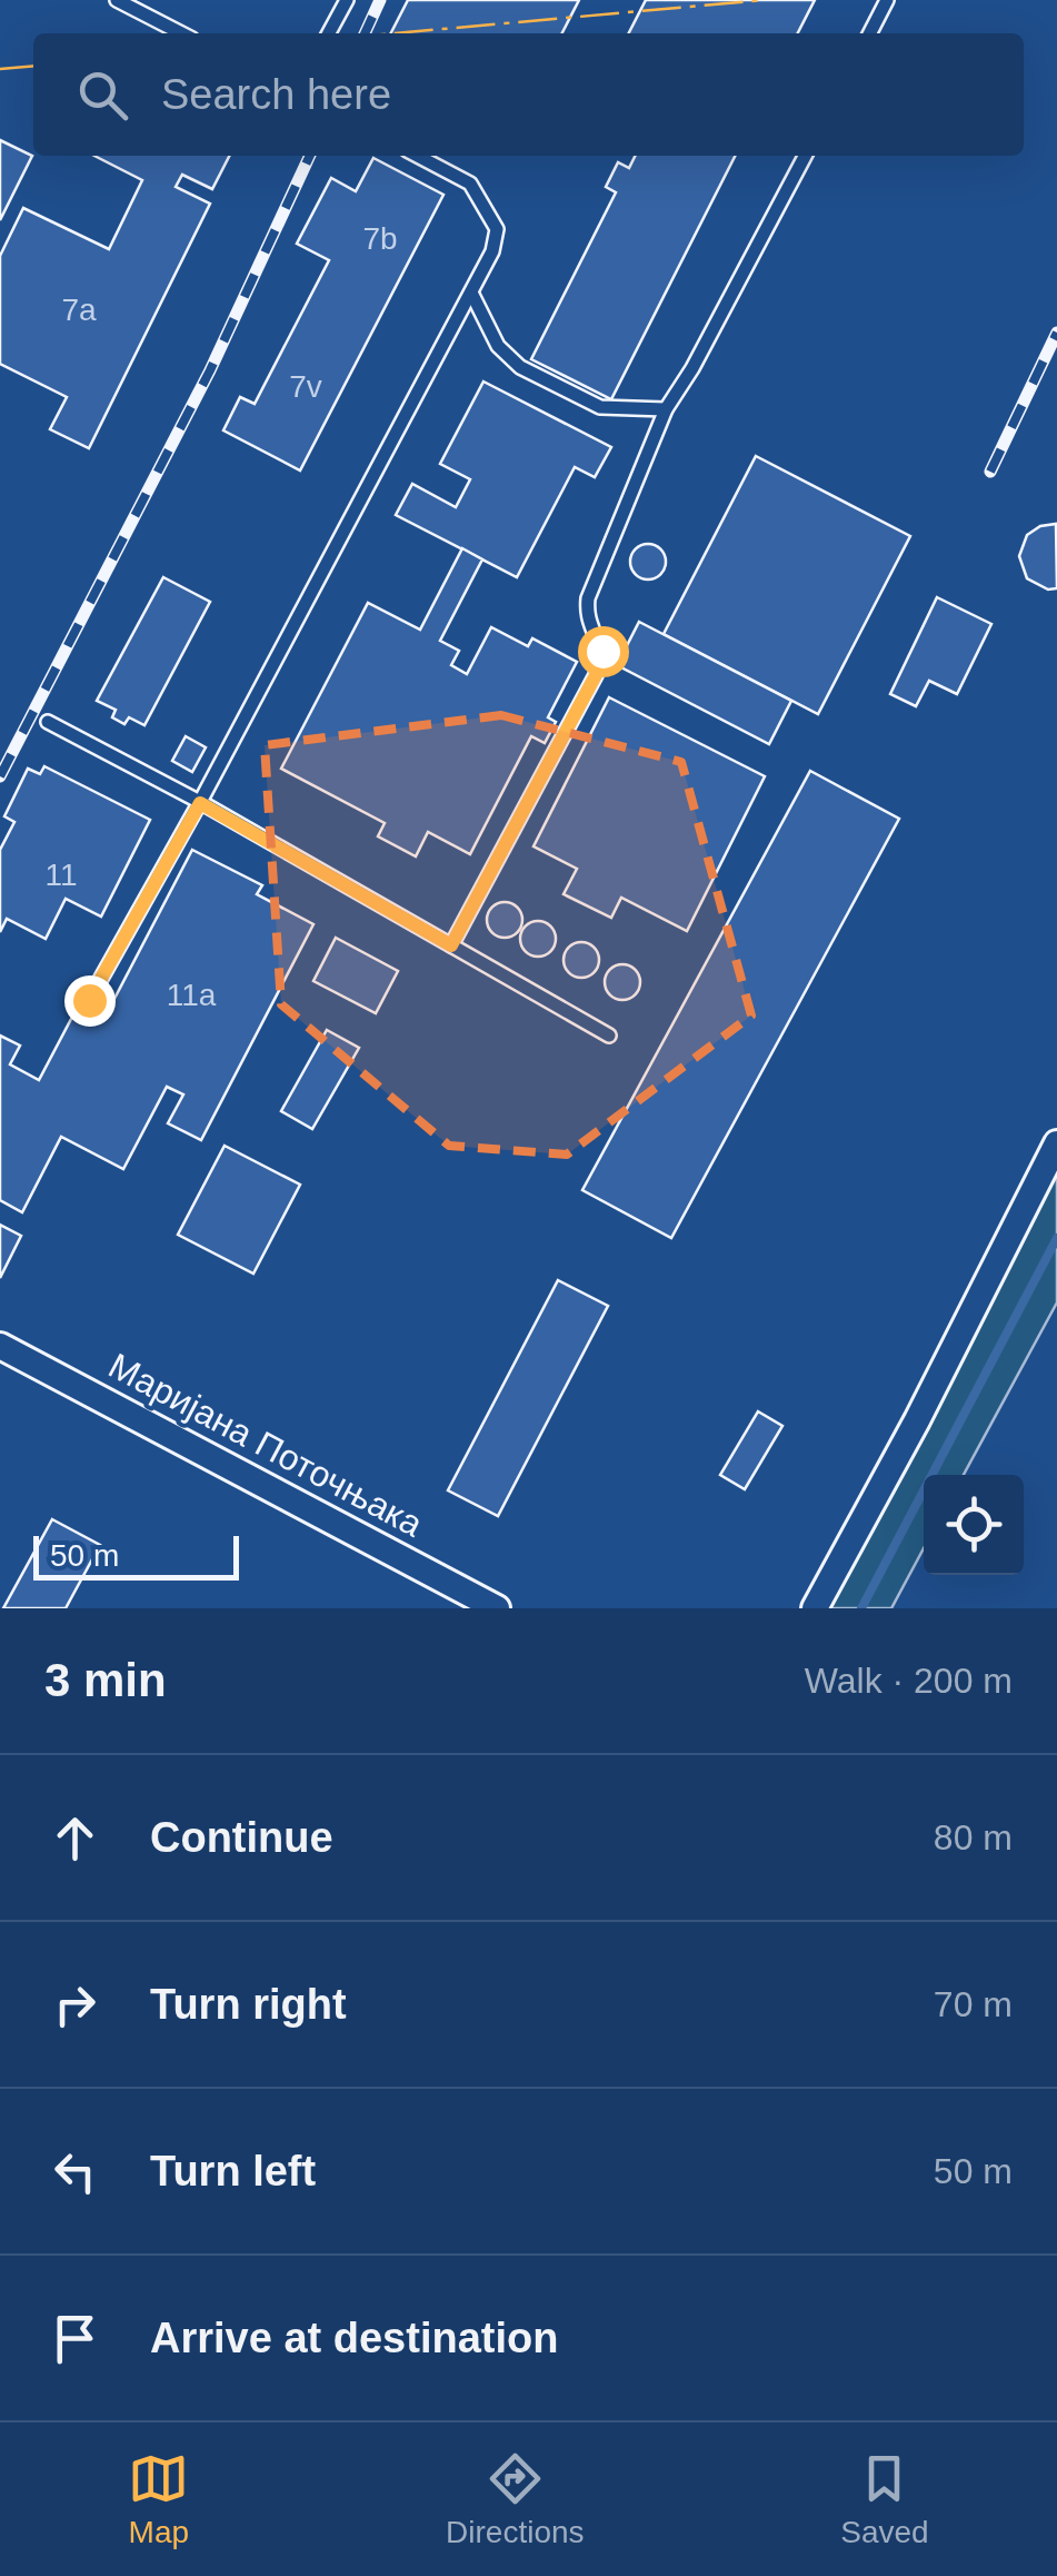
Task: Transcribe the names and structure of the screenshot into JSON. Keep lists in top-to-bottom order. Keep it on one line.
{"streets":{"street":["Маријана Поточњака"]},"house_numbers":["7b","7a","7v","11","11a"],"scale_bar":"50 m","page":{"search":"Search here","scale":"50 m","heading":["3 min","Walk · 200 m"],"list":[["Continue","80 m"],["Turn right","70 m"],["Turn left","50 m"],"Arrive at destination"],"nav":["Map","Directions","Saved"]}}
